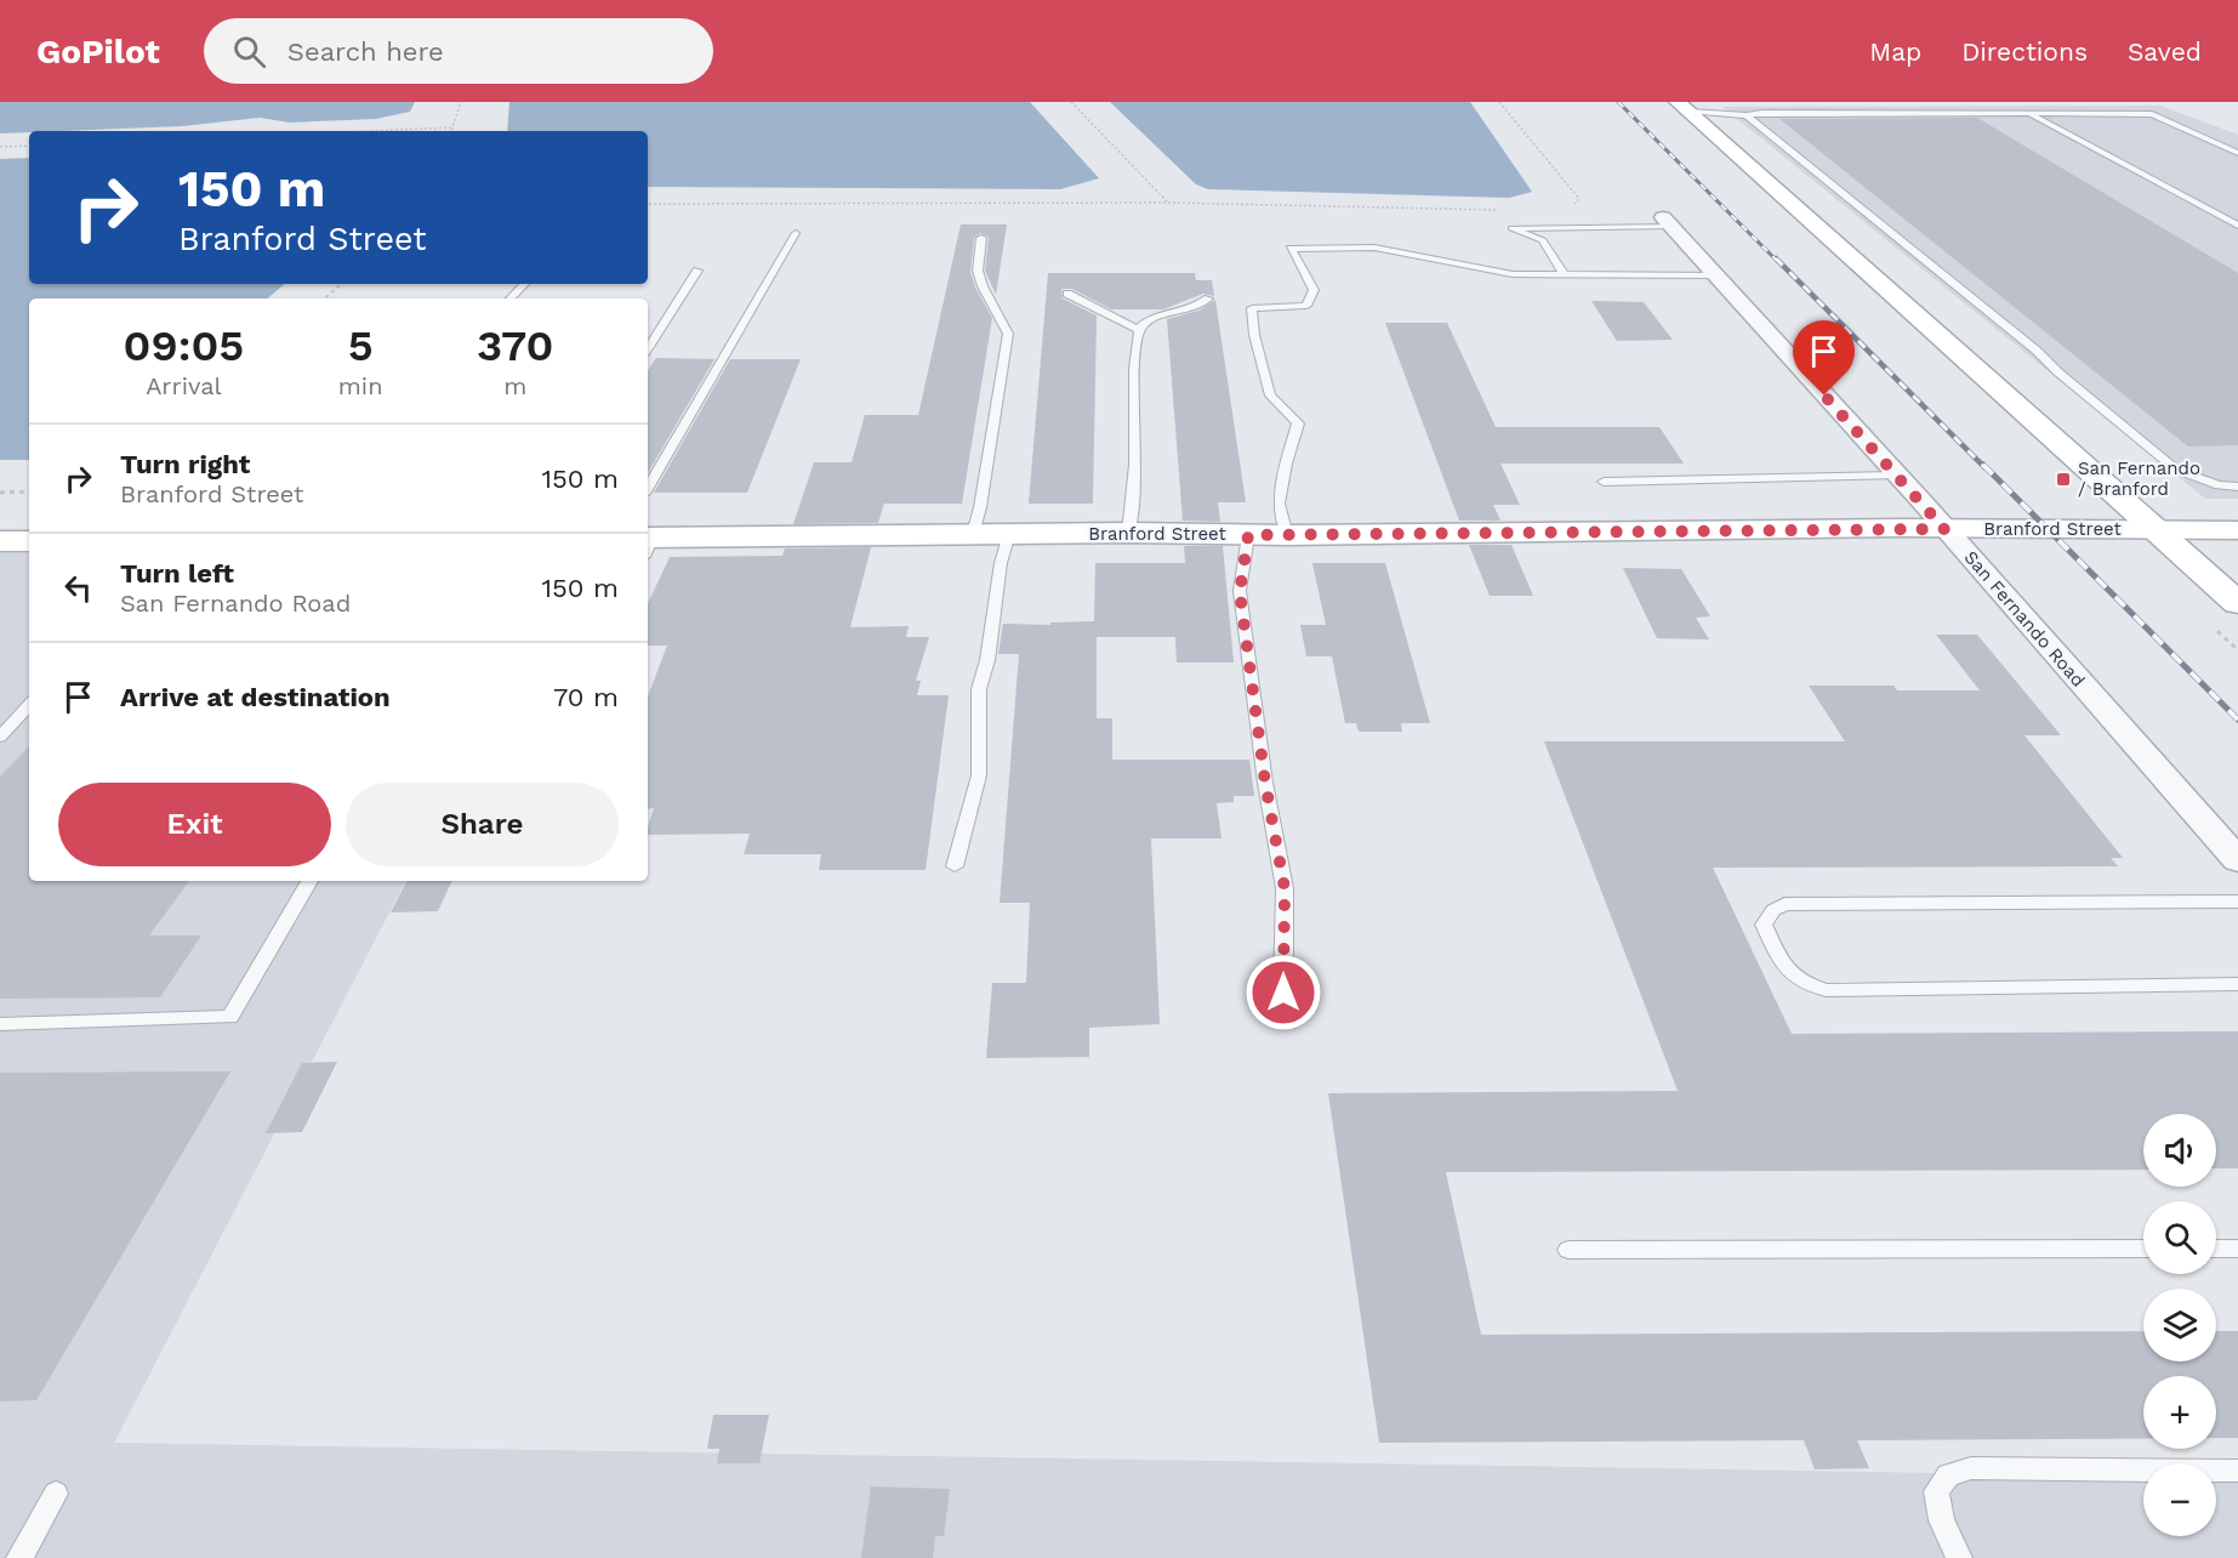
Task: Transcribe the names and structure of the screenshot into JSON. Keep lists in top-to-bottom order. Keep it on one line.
{"streets":{"main road":["Branford Street"],"street":["San Fernando Road"]},"crossings":[["Branford Street","San Fernando Road"]],"places":{"transit":["San Fernando / Branford"]},"page":{"header":"GoPilot","search":"Search here","nav":["Map","Directions","Saved"],"turn":["150 m","Branford Street"],"eta":["09:05","Arrival","5","min","370","m"],"list":[{"name":"Turn right","note":"Branford Street","value":"150 m"},{"name":"Turn left","note":"San Fernando Road","value":"150 m"},{"name":"Arrive at destination","value":"70 m"}],"buttons":["Exit","Share"],"map_buttons":["+","−"]}}
